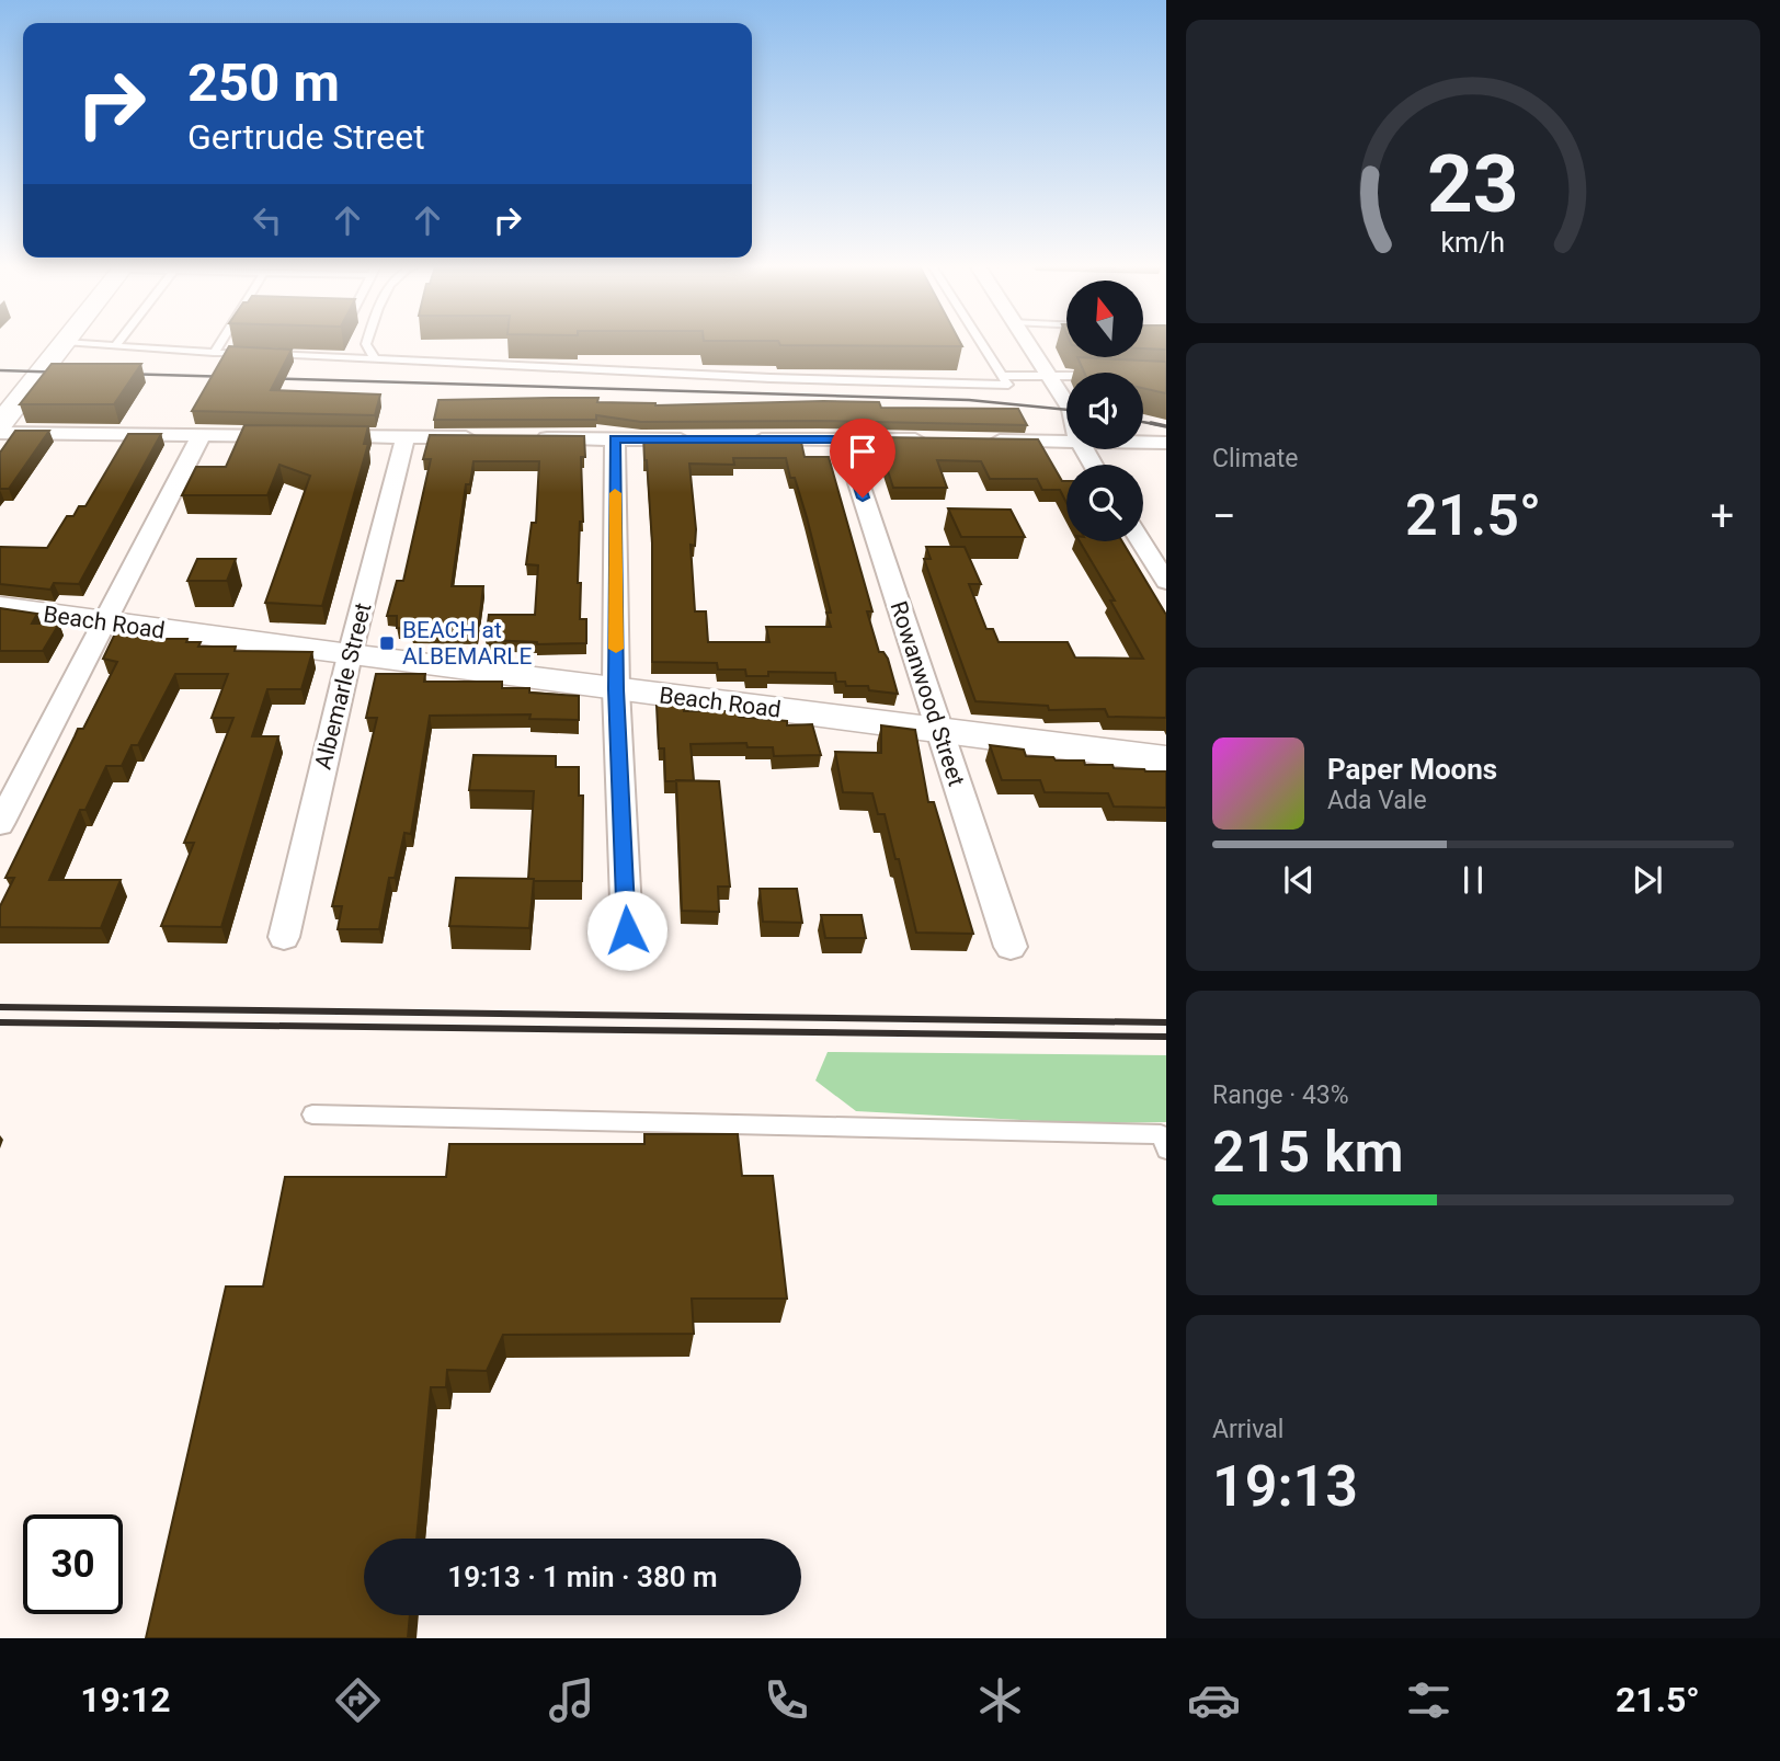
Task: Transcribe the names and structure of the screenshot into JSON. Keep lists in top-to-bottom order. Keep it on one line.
{"streets":{"street":["Beach Road","Albemarle Street","Rowanwood Street"]},"crossings":[["Beach Road","Albemarle Street"],["Beach Road","Rowanwood Street"]],"places":{"transit":["BEACH at ALBEMARLE"]},"north":"top","page":{"turn":["250 m","Gertrude Street"],"tile":["Climate",["Range · 43%","215 km"],["Arrival","19:13"]],"heat":["−","21.5°","+"],"song":["Paper Moons","Ada Vale"],"limit":"30","trip":"19:13 · 1 min · 380 m","tabs":["19:12","21.5°"],"gauge":["23","km/h"]}}
